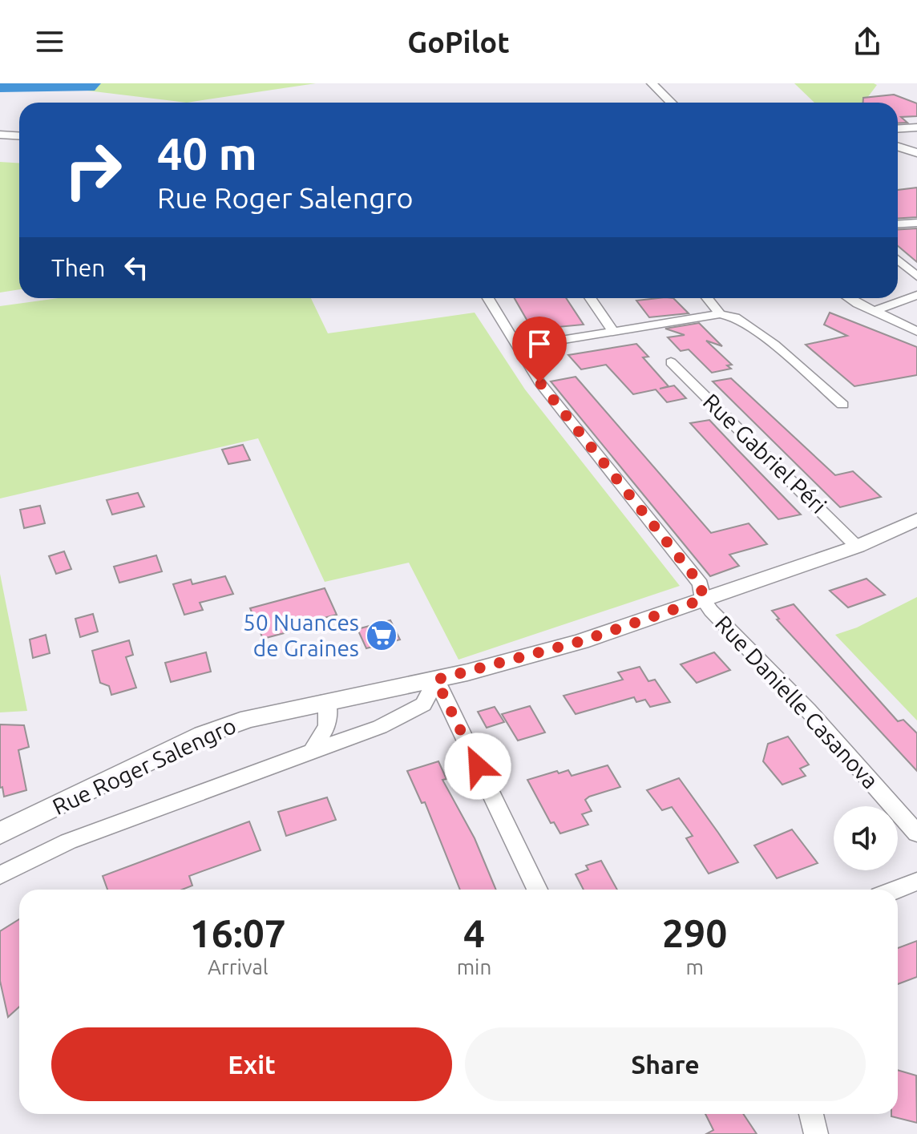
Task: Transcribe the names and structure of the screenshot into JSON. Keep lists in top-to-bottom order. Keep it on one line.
{"streets":{"street":["Rue Gabriel Péri","Rue Danielle Casanova","Rue Roger Salengro"]},"crossings":[["Rue Gabriel Péri","Rue Roger Salengro"],["Rue Danielle Casanova","Rue Roger Salengro"]],"places":{"supermarket":["50 Nuances de Graines"]},"page":{"header":"GoPilot","turn":["40 m","Rue Roger Salengro"],"then":"Then","eta":["16:07","Arrival","4","min","290","m"],"buttons":["Exit","Share"]}}
